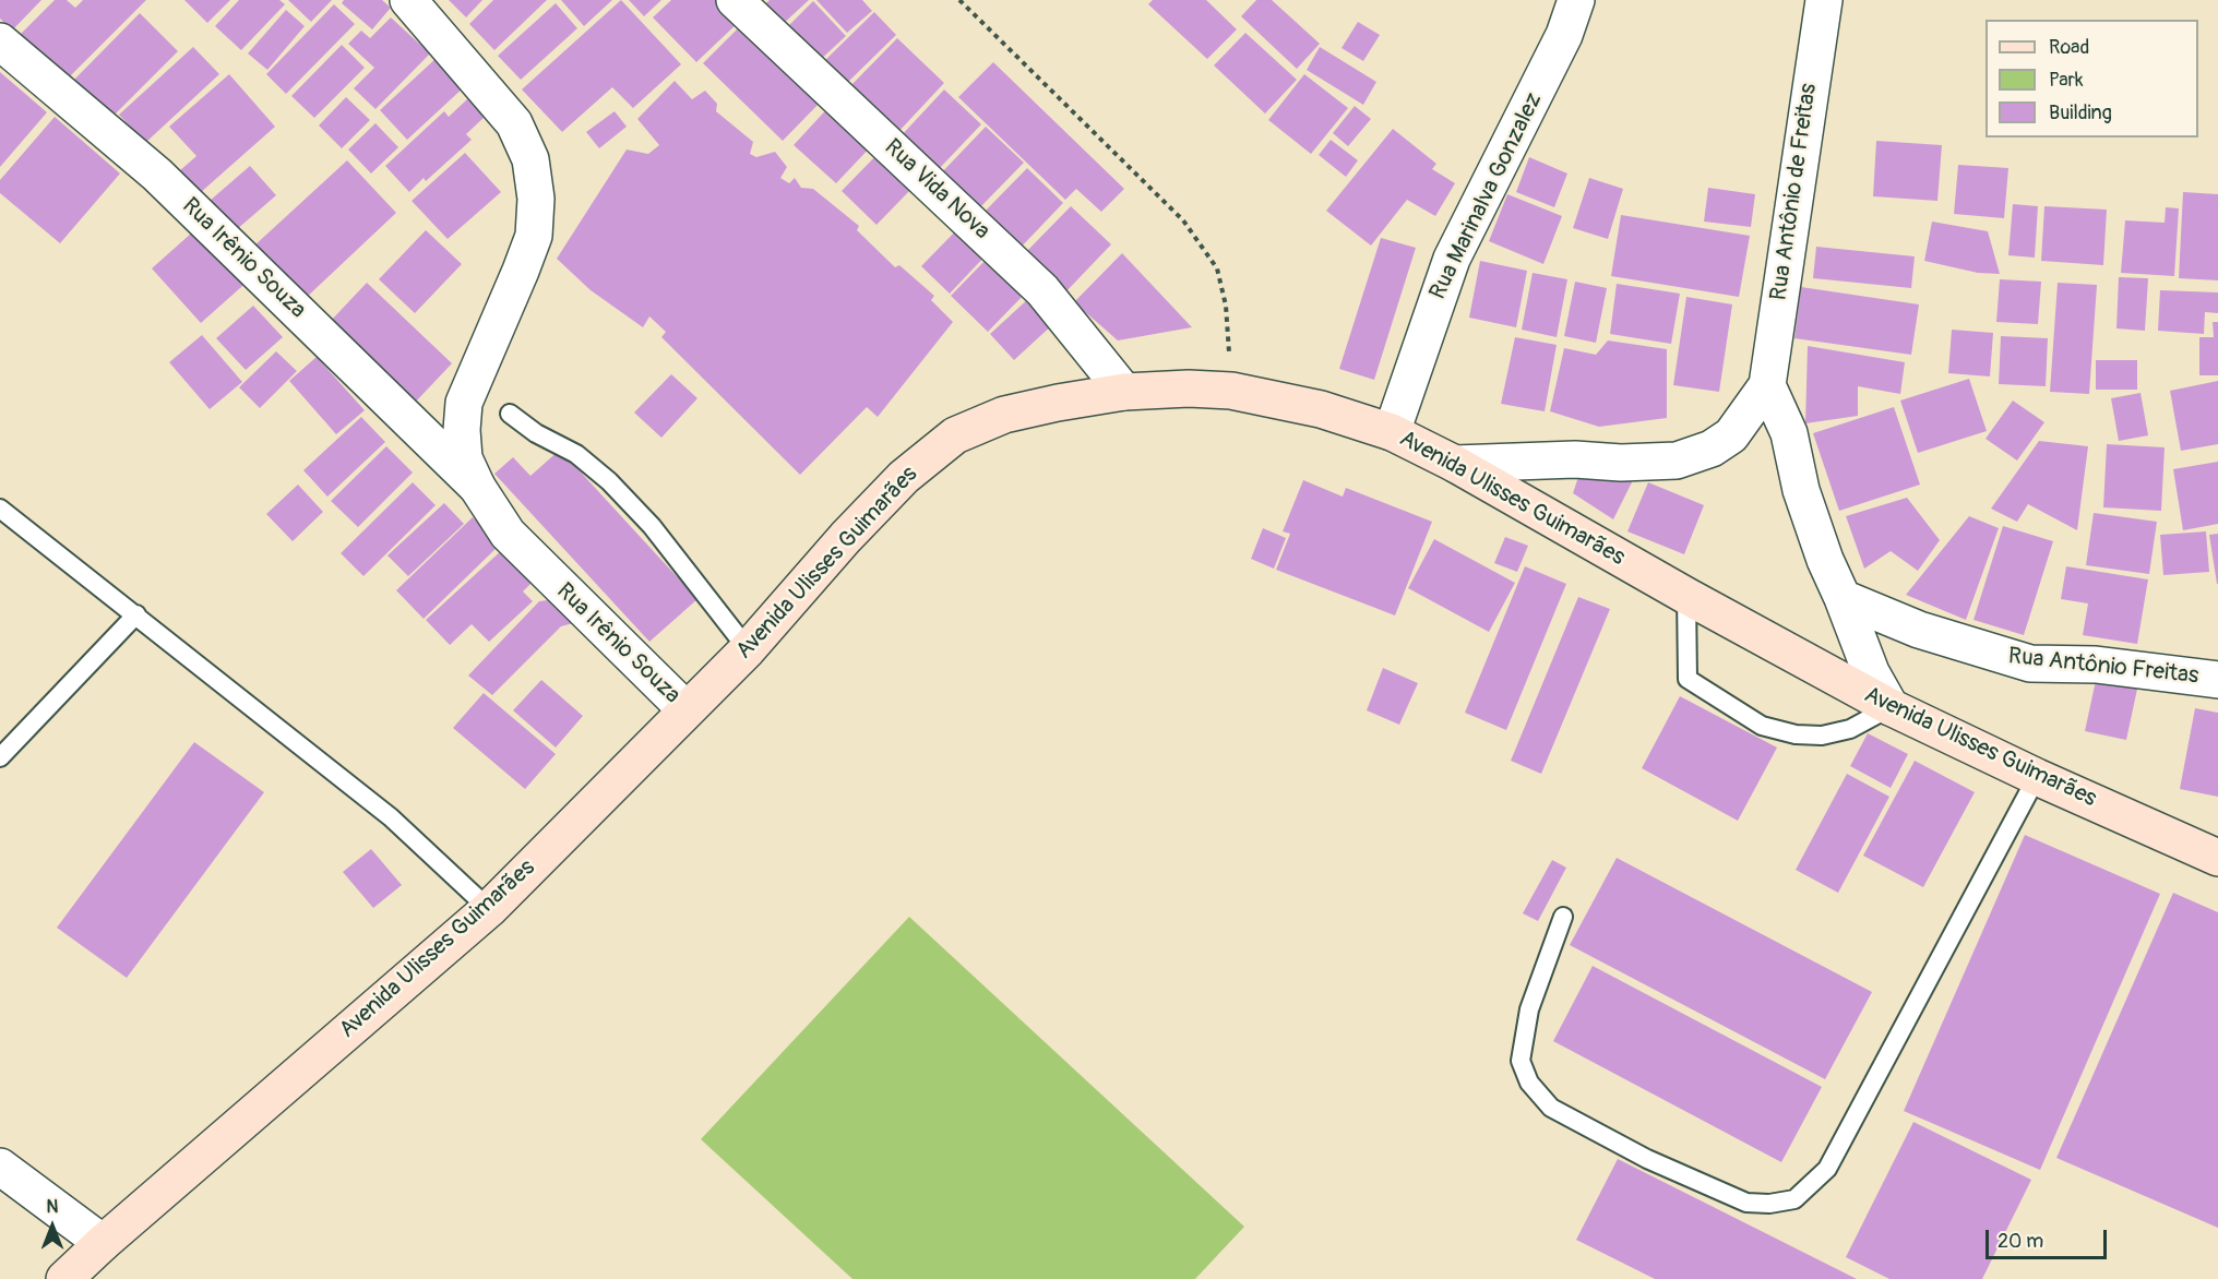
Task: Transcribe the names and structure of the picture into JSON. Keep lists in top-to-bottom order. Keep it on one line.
{"streets":{"main road":["Avenida Ulisses Guimarães"],"street":["Rua Vida Nova","Rua Antônio de Freitas","Rua Marinalva Gonzalez","Rua Irênio Souza","Rua Antônio Freitas"]},"crossings":[["Rua Vida Nova","Avenida Ulisses Guimarães"],["Rua Antônio de Freitas","Avenida Ulisses Guimarães"],["Rua Marinalva Gonzalez","Avenida Ulisses Guimarães"],["Rua Irênio Souza","Avenida Ulisses Guimarães"]],"legend":["Road","Park","Building"],"scale_bar":"20 m","north":"top"}
